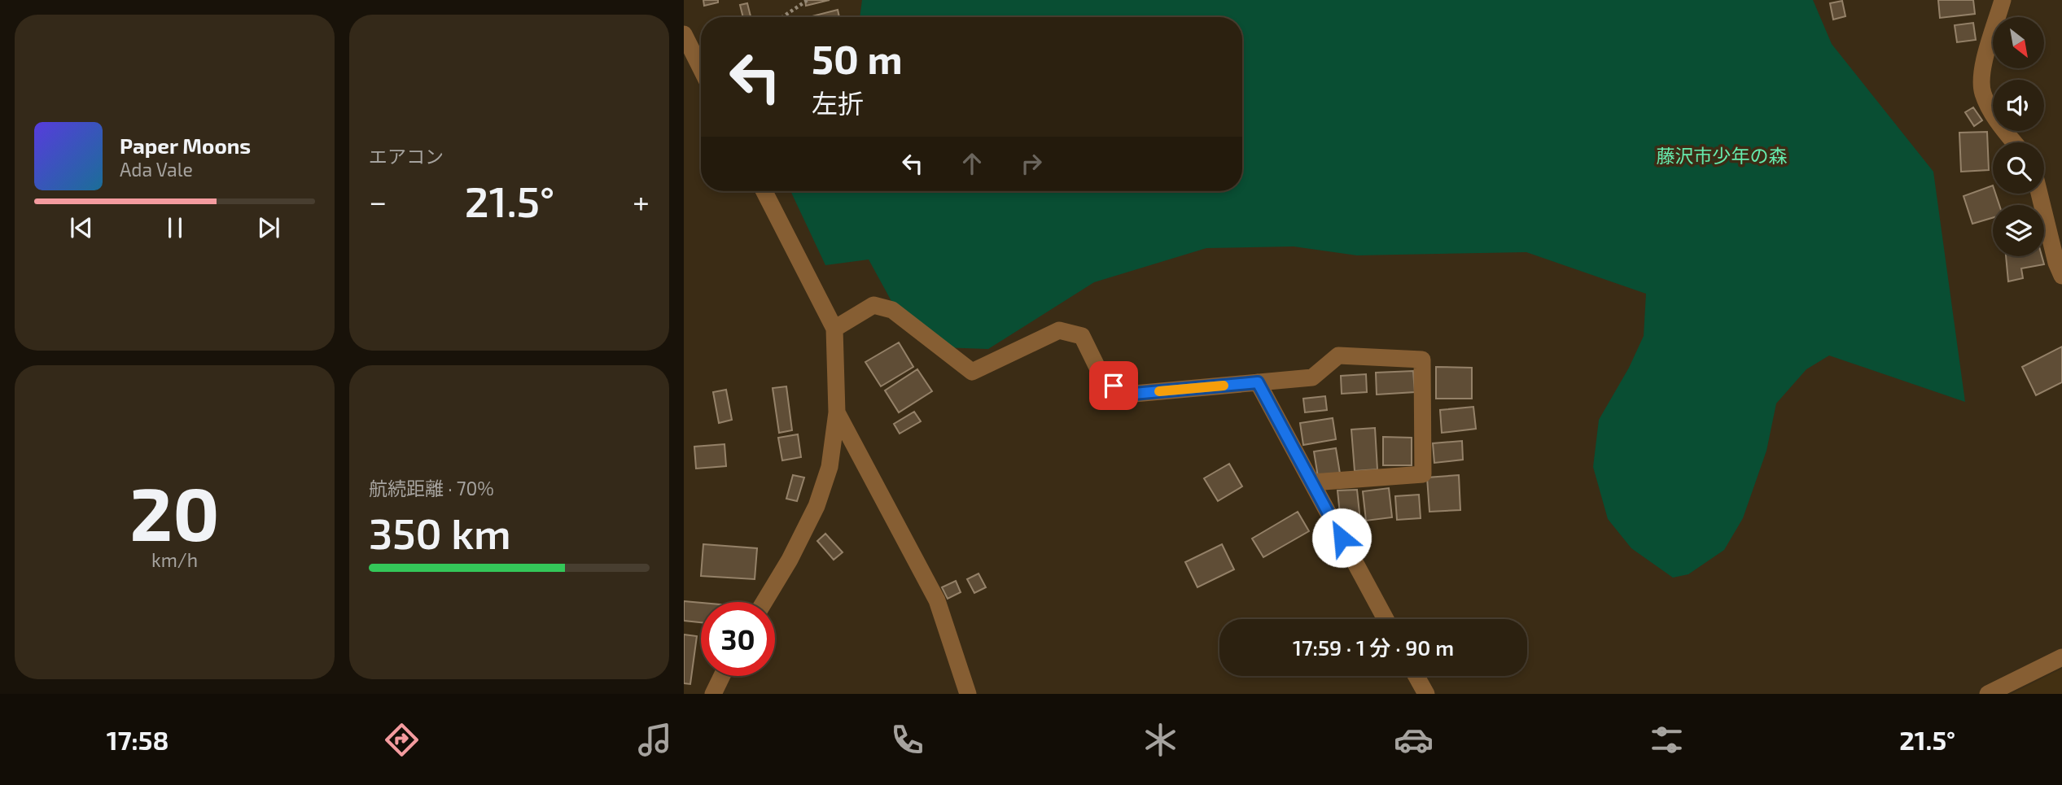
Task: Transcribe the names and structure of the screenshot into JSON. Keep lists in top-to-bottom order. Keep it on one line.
{"parks":["藤沢市少年の森"],"north":"bottom right","page":{"tile":["エアコン",["20","km/h"],["航続距離 · 70%","350 km"]],"turn":["50 m","左折"],"song":["Paper Moons","Ada Vale"],"heat":["−","21.5°","+"],"limit":"30","trip":"17:59 · 1 分 · 90 m","tabs":["17:58","21.5°"]}}
